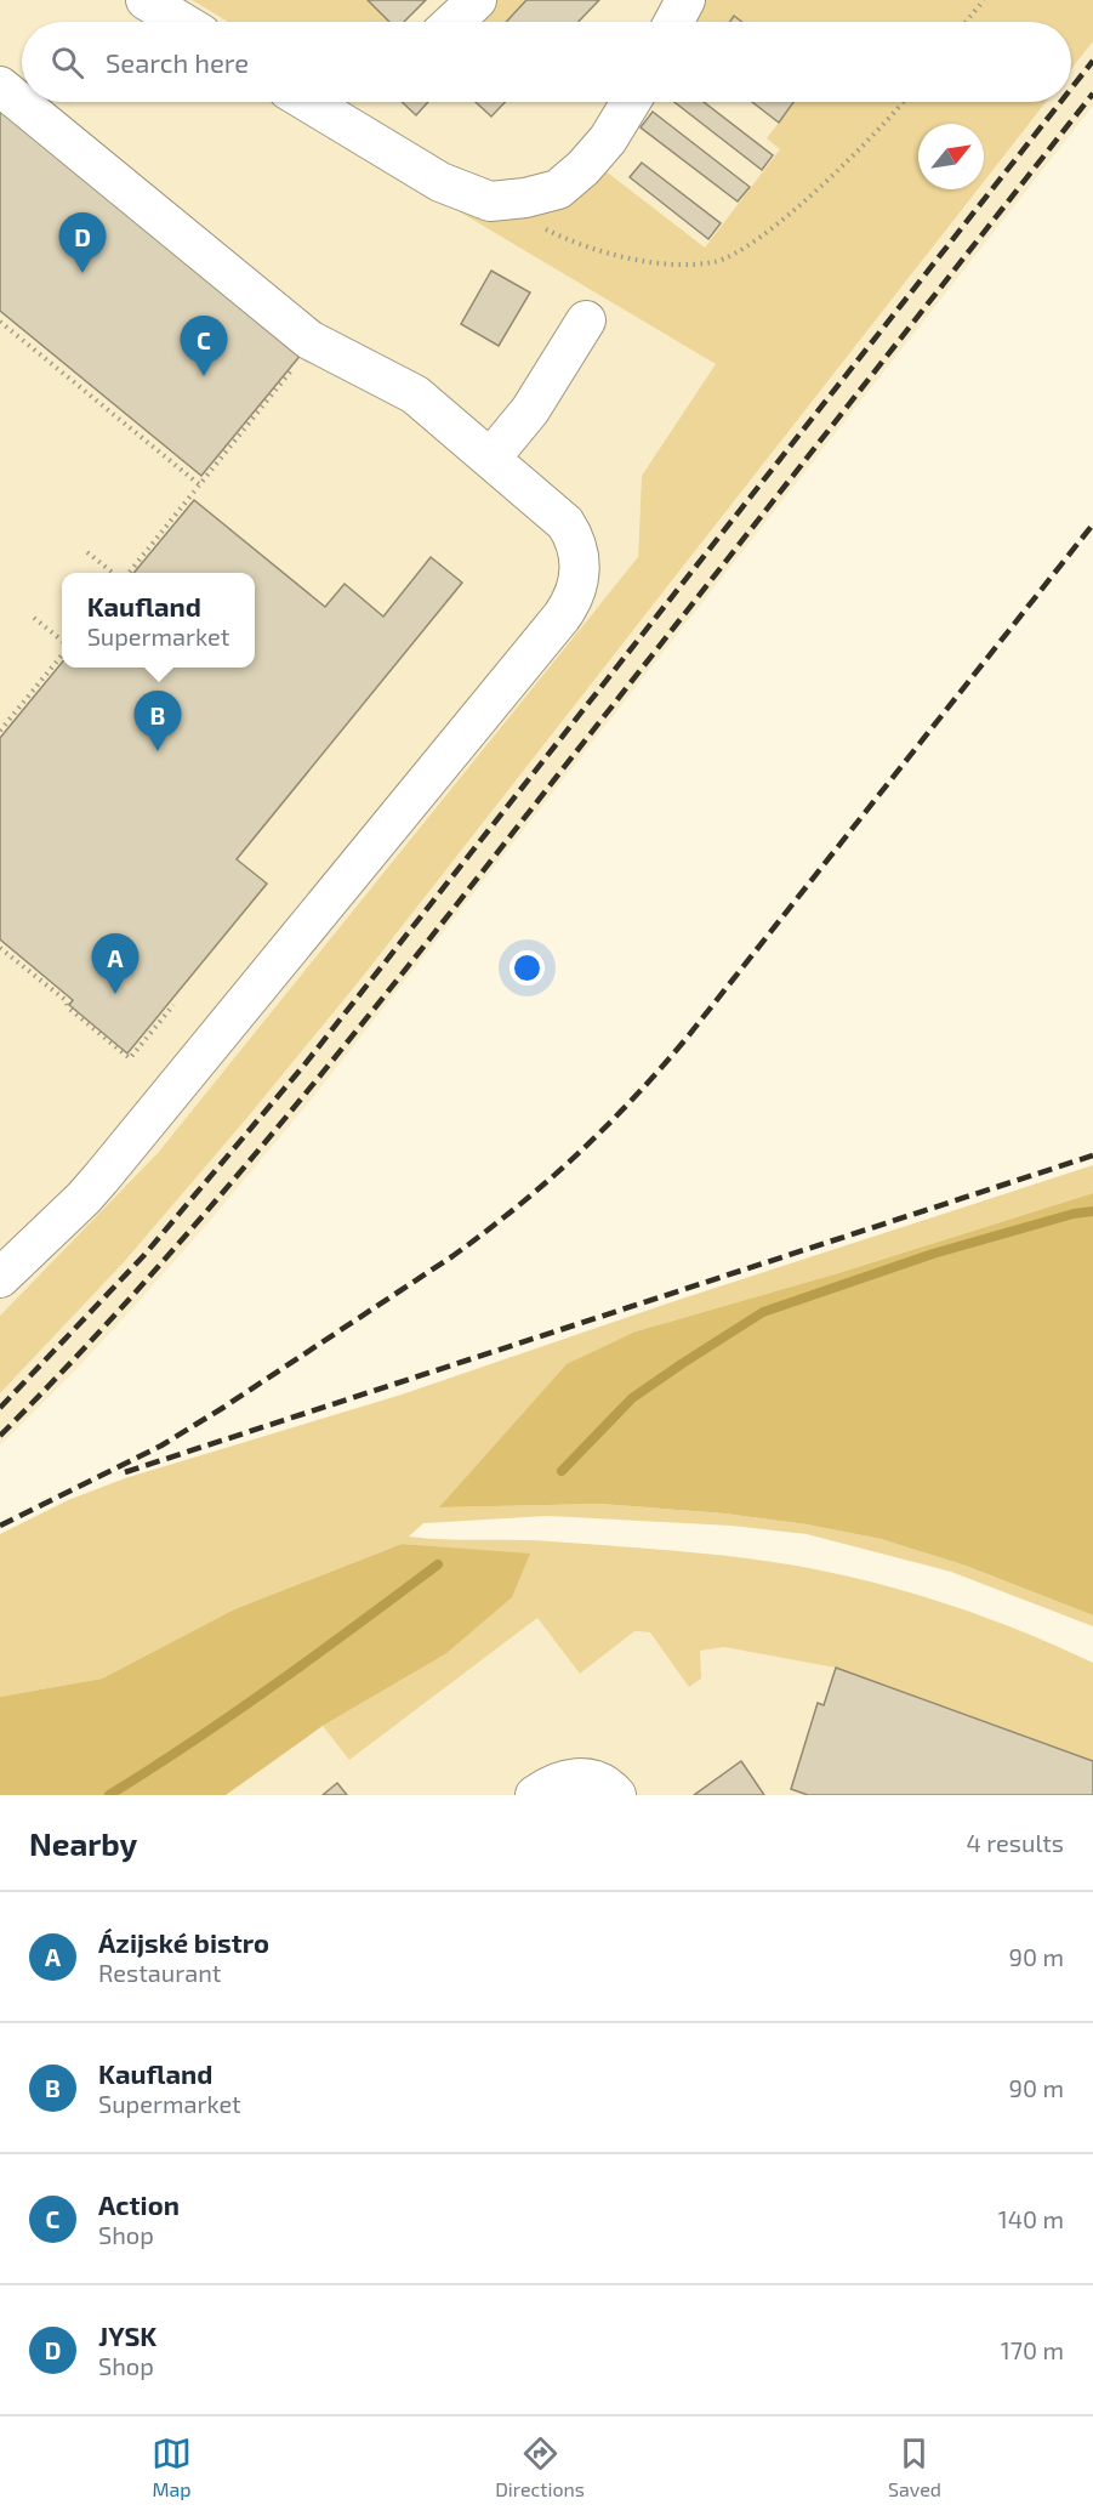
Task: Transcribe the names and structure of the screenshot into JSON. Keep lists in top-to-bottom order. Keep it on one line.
{"north":"top right","page":{"search":"Search here","pins":["D","C","B","A"],"popup":["Kaufland","Supermarket"],"heading":["Nearby","4 results"],"list":[{"mark":"A","name":"Ázijské bistro","note":"Restaurant","value":"90 m"},{"mark":"B","name":"Kaufland","note":"Supermarket","value":"90 m"},{"mark":"C","name":"Action","note":"Shop","value":"140 m"},{"mark":"D","name":"JYSK","note":"Shop","value":"170 m"}],"nav":["Map","Directions","Saved"]}}
